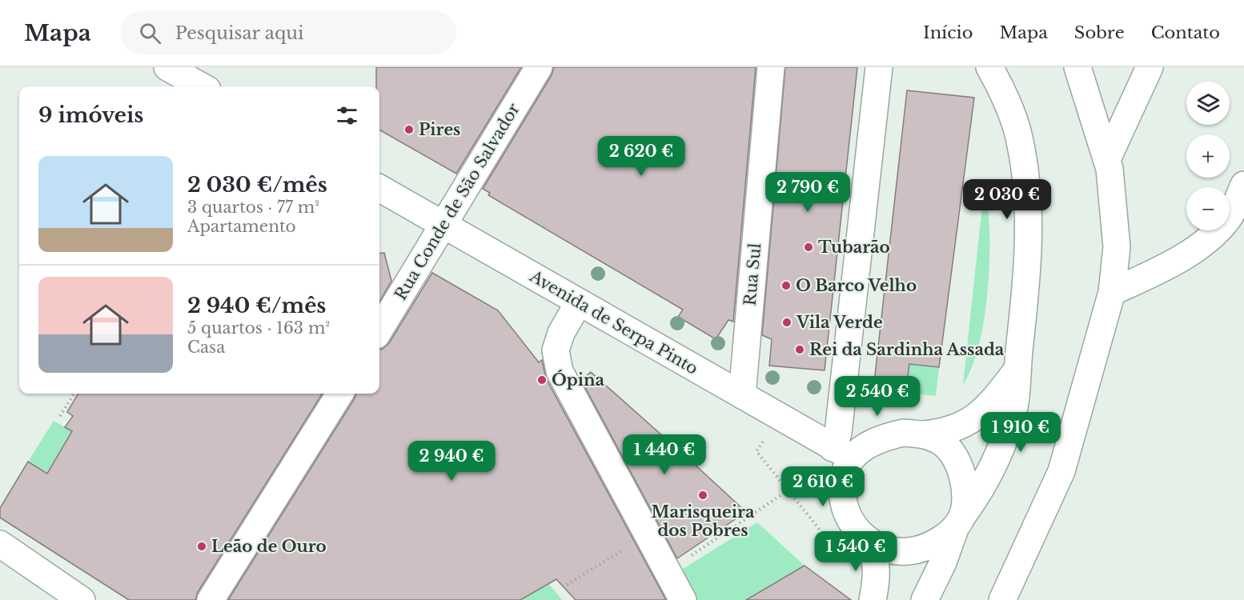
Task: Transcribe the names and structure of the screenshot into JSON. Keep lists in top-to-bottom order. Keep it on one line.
{"streets":{"street":["Rua Conde de São Salvador","Rua Sul","Avenida de Serpa Pinto"]},"crossings":[["Rua Conde de São Salvador","Avenida de Serpa Pinto"],["Rua Sul","Avenida de Serpa Pinto"]],"places":["Pires","Tubarão","O Barco Velho","Vila Verde","Rei da Sardinha Assada","Ópina","Marisqueira dos Pobres","Leão de Ouro"],"page":{"header":"Mapa","search":"Pesquisar aqui","nav":["Início","Mapa","Sobre","Contato"],"map_buttons":["+","−"],"heading":"9 imóveis","price":["2 620 €","2 790 €","2 030 €","2 540 €","1 910 €","1 440 €","2 940 €","2 610 €","1 540 €"],"list":[{"name":"2 030 €/mês","note":"3 quartos · 77 m² · Apartamento"},{"name":"2 940 €/mês","note":"5 quartos · 163 m² · Casa"}]}}
